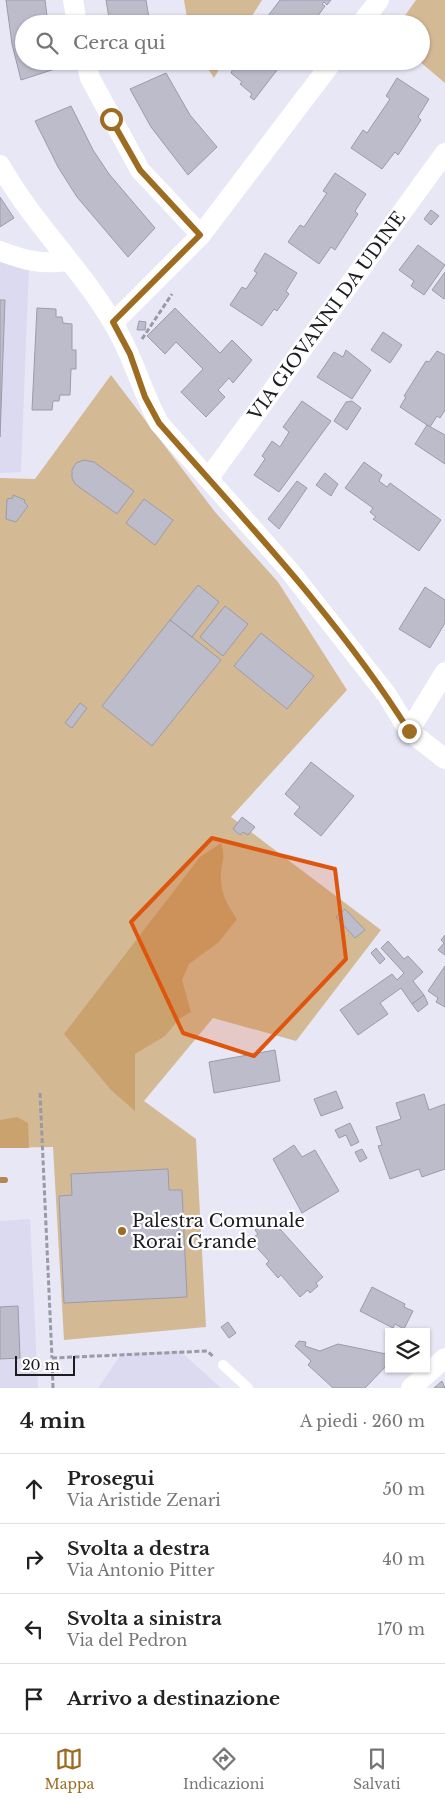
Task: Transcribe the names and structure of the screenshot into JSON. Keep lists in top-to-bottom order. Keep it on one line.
{"streets":{"street":["VIA GIOVANNI DA UDINE"]},"places":["Palestra Comunale Rorai Grande"],"scale_bar":"20 m","page":{"search":"Cerca qui","scale":"20 m","heading":["4 min","A piedi · 260 m"],"list":[["Prosegui","Via Aristide Zenari","50 m"],["Svolta a destra","Via Antonio Pitter","40 m"],["Svolta a sinistra","Via del Pedron","170 m"],"Arrivo a destinazione"],"nav":["Mappa","Indicazioni","Salvati"]}}
